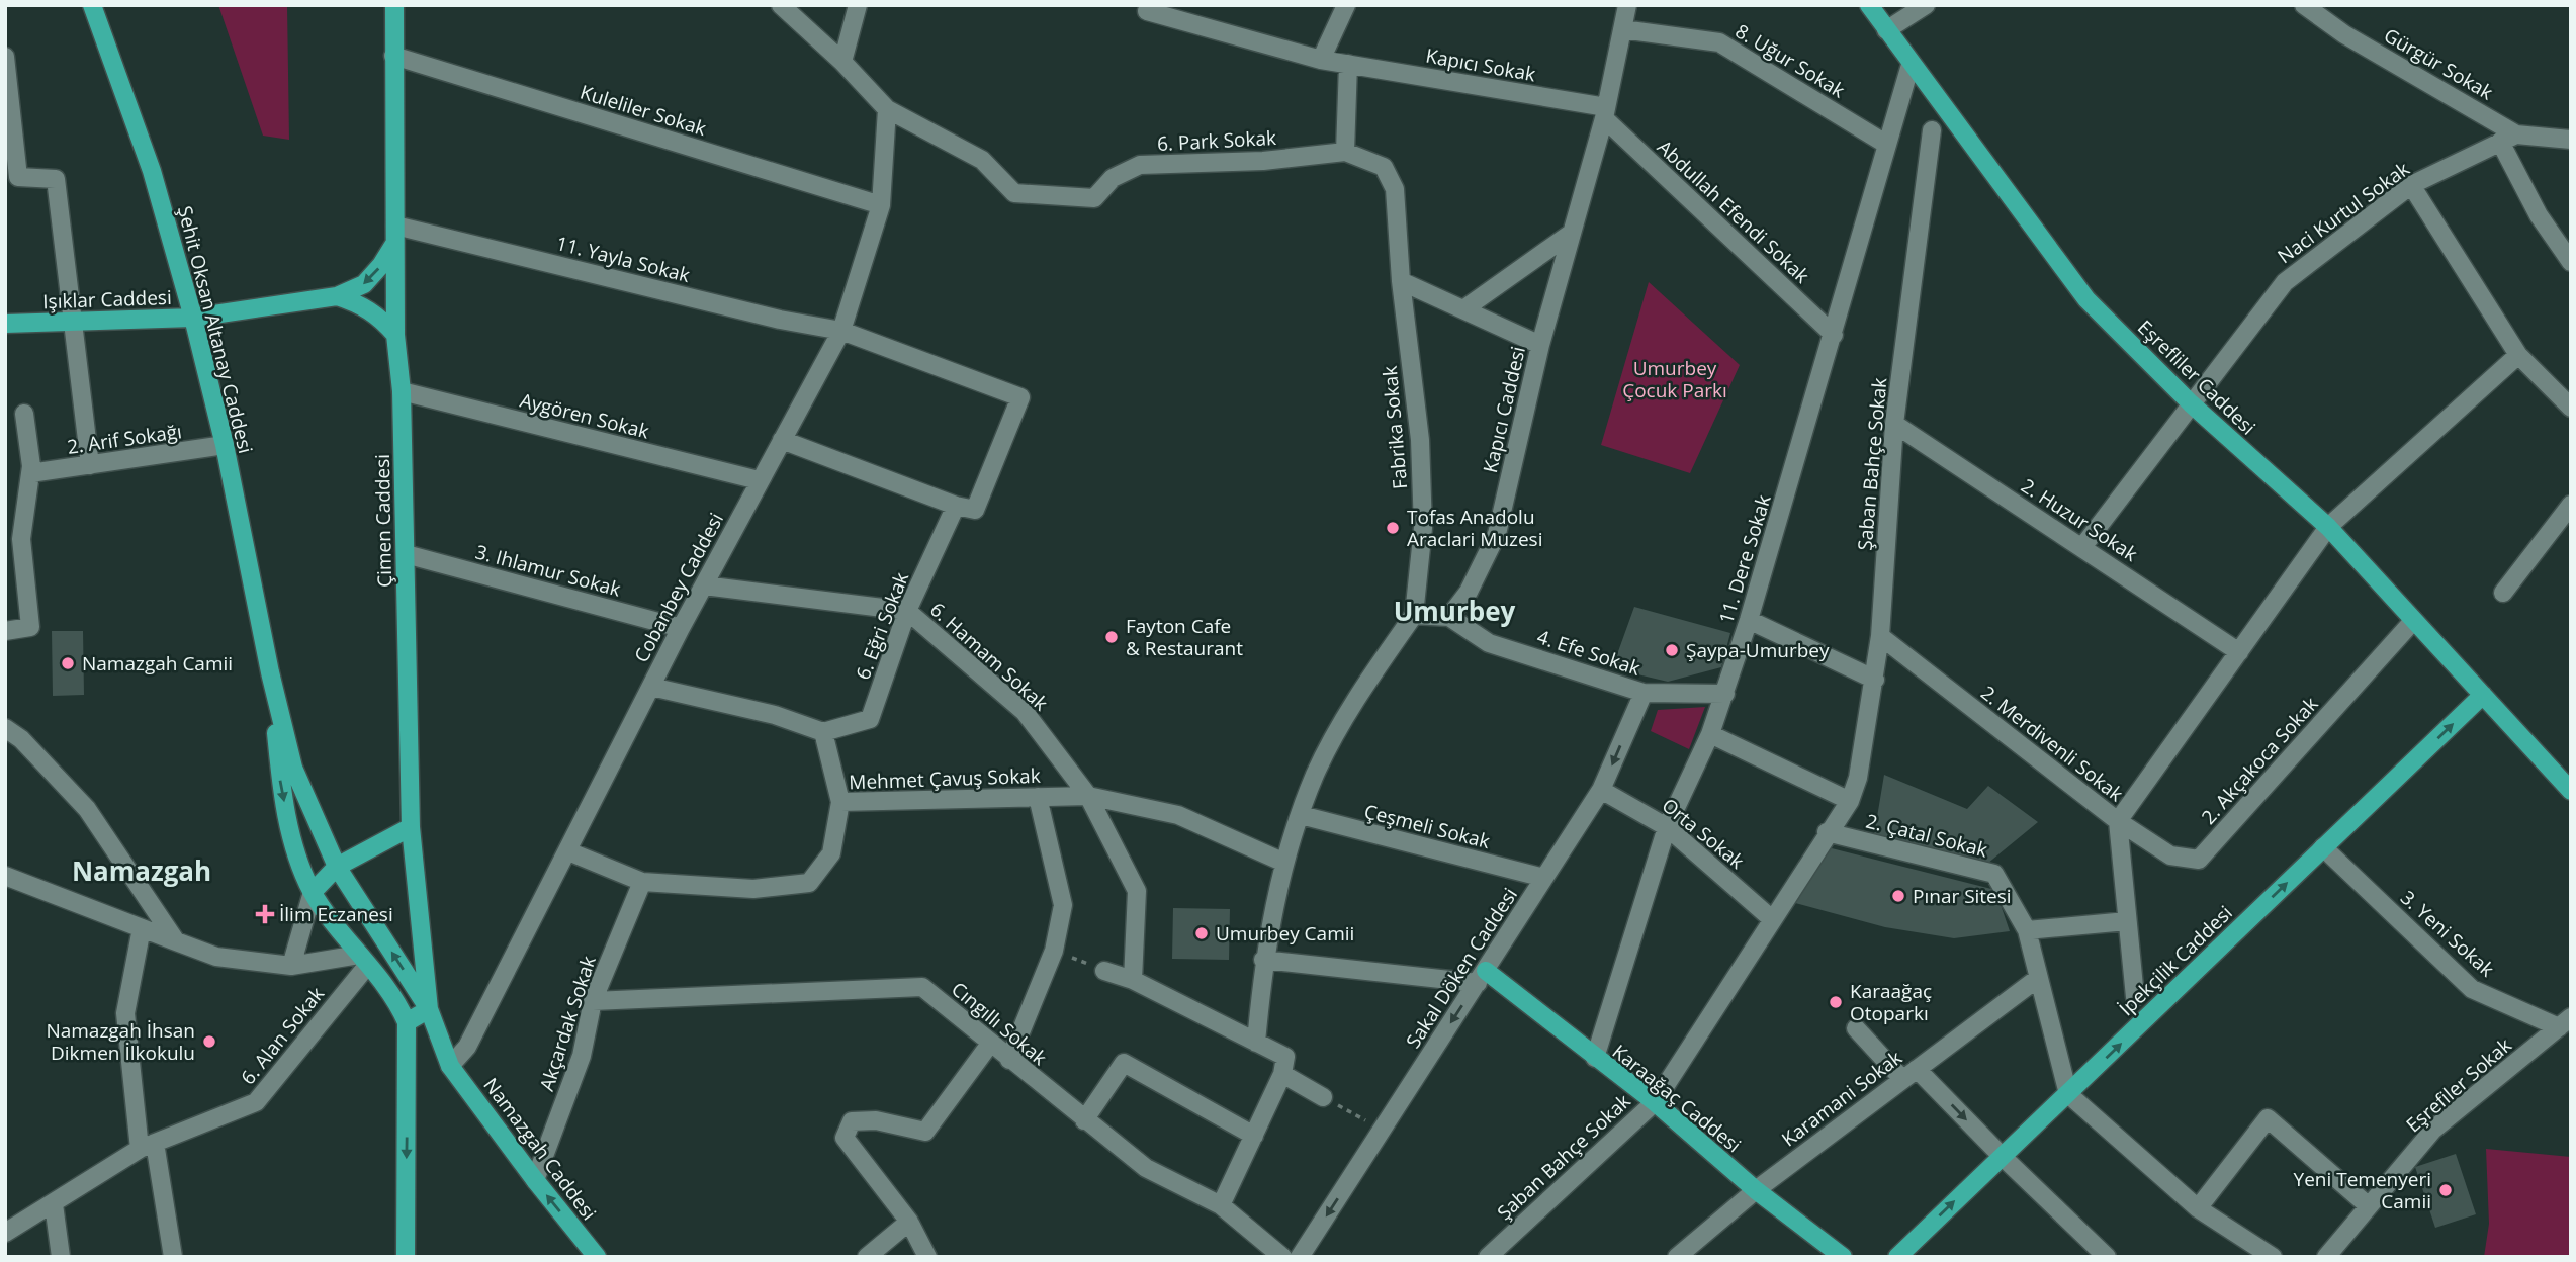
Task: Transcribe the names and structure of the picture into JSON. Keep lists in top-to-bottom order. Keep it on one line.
{"streets":{"main road":["Işıklar Caddesi","Şehit Oksan Altanay Caddesi","Eşrefliler Caddesi","Çimen Caddesi","İpekçilik Caddesi","Karaağaç Caddesi","Namazgah Caddesi"],"street":["8. Uğur Sokak","Gürgür Sokak","Kapıcı Sokak","Kuleliler Sokak","6. Park Sokak","Abdullah Efendi Sokak","Naci Kurtul Sokak","11. Yayla Sokak","Kapıcı Caddesi","Aygören Sokak","Fabrika Sokak","2. Arif Sokağı","Şaban Bahçe Sokak","2. Huzur Sokak","11. Dere Sokak","3. Ihlamur Sokak","Cobanbey Caddesi","6. Eğri Sokak","4. Efe Sokak","6. Hamam Sokak","2. Merdivenli Sokak","2. Akçakoca Sokak","Mehmet Çavuş Sokak","Çeşmeli Sokak","Orta Sokak","2. Çatal Sokak","3. Yeni Sokak","Sakal Döken Caddesi","Akçardak Sokak","Cıngıllı Sokak","6. Alan Sokak","Eşrefiler Sokak","Karamani Sokak"]},"crossings":[["8. Uğur Sokak","Kapıcı Caddesi"],["8. Uğur Sokak","11. Dere Sokak"],["Gürgür Sokak","Naci Kurtul Sokak"],["Kapıcı Sokak","Abdullah Efendi Sokak"],["Kapıcı Sokak","Kapıcı Caddesi"],["Kuleliler Sokak","Çimen Caddesi"],["Kuleliler Sokak","Cobanbey Caddesi"],["6. Park Sokak","Fabrika Sokak"],["6. Park Sokak","Cobanbey Caddesi"],["Abdullah Efendi Sokak","Kapıcı Caddesi"],["Abdullah Efendi Sokak","11. Dere Sokak"],["Naci Kurtul Sokak","Eşrefliler Caddesi"],["Naci Kurtul Sokak","2. Huzur Sokak"],["11. Yayla Sokak","Çimen Caddesi"],["11. Yayla Sokak","Cobanbey Caddesi"],["11. Yayla Sokak","6. Eğri Sokak"],["Işıklar Caddesi","Şehit Oksan Altanay Caddesi"],["Şehit Oksan Altanay Caddesi","2. Arif Sokağı"],["Şehit Oksan Altanay Caddesi","Çimen Caddesi"],["Şehit Oksan Altanay Caddesi","Cobanbey Caddesi"],["Şehit Oksan Altanay Caddesi","6. Alan Sokak"],["Şehit Oksan Altanay Caddesi","Namazgah Caddesi"],["Eşrefliler Caddesi","11. Dere Sokak"],["Eşrefliler Caddesi","2. Akçakoca Sokak"],["Eşrefliler Caddesi","İpekçilik Caddesi"],["Kapıcı Caddesi","4. Efe Sokak"],["Aygören Sokak","Çimen Caddesi"],["Aygören Sokak","Cobanbey Caddesi"],["Şaban Bahçe Sokak","2. Huzur Sokak"],["Şaban Bahçe Sokak","2. Merdivenli Sokak"],["Şaban Bahçe Sokak","Orta Sokak"],["Şaban Bahçe Sokak","2. Çatal Sokak"],["Şaban Bahçe Sokak","Karaağaç Caddesi"],["Çimen Caddesi","3. Ihlamur Sokak"],["11. Dere Sokak","4. Efe Sokak"],["11. Dere Sokak","Orta Sokak"],["11. Dere Sokak","Karaağaç Caddesi"],["3. Ihlamur Sokak","Cobanbey Caddesi"],["Cobanbey Caddesi","6. Hamam Sokak"],["Cobanbey Caddesi","Mehmet Çavuş Sokak"],["Cobanbey Caddesi","Namazgah Caddesi"],["6. Eğri Sokak","6. Hamam Sokak"],["4. Efe Sokak","Sakal Döken Caddesi"],["6. Hamam Sokak","Mehmet Çavuş Sokak"],["2. Merdivenli Sokak","2. Akçakoca Sokak"],["Mehmet Çavuş Sokak","Akçardak Sokak"],["Çeşmeli Sokak","Sakal Döken Caddesi"],["Orta Sokak","Sakal Döken Caddesi"],["2. Çatal Sokak","İpekçilik Caddesi"],["2. Çatal Sokak","Karamani Sokak"],["3. Yeni Sokak","İpekçilik Caddesi"],["3. Yeni Sokak","Eşrefiler Sokak"],["Sakal Döken Caddesi","Karaağaç Caddesi"],["Akçardak Sokak","Cıngıllı Sokak"],["Akçardak Sokak","Namazgah Caddesi"],["Karaağaç Caddesi","Karamani Sokak"]],"one_way":["İpekçilik Caddesi","Namazgah Caddesi"],"districts":["Umurbey","Namazgah"],"parks":["Umurbey Çocuk Parkı"],"places":{"other":["Tofas Anadolu Araclari Muzesi","Fayton Cafe & Restaurant","Şaypa-Umurbey","Namazgah Camii","Pınar Sitesi","Umurbey Camii","Karaağaç Otoparkı","Namazgah İhsan Dikmen İlkokulu","Yeni Temenyeri Camii"],"health":["İlim Eczanesi"]}}
